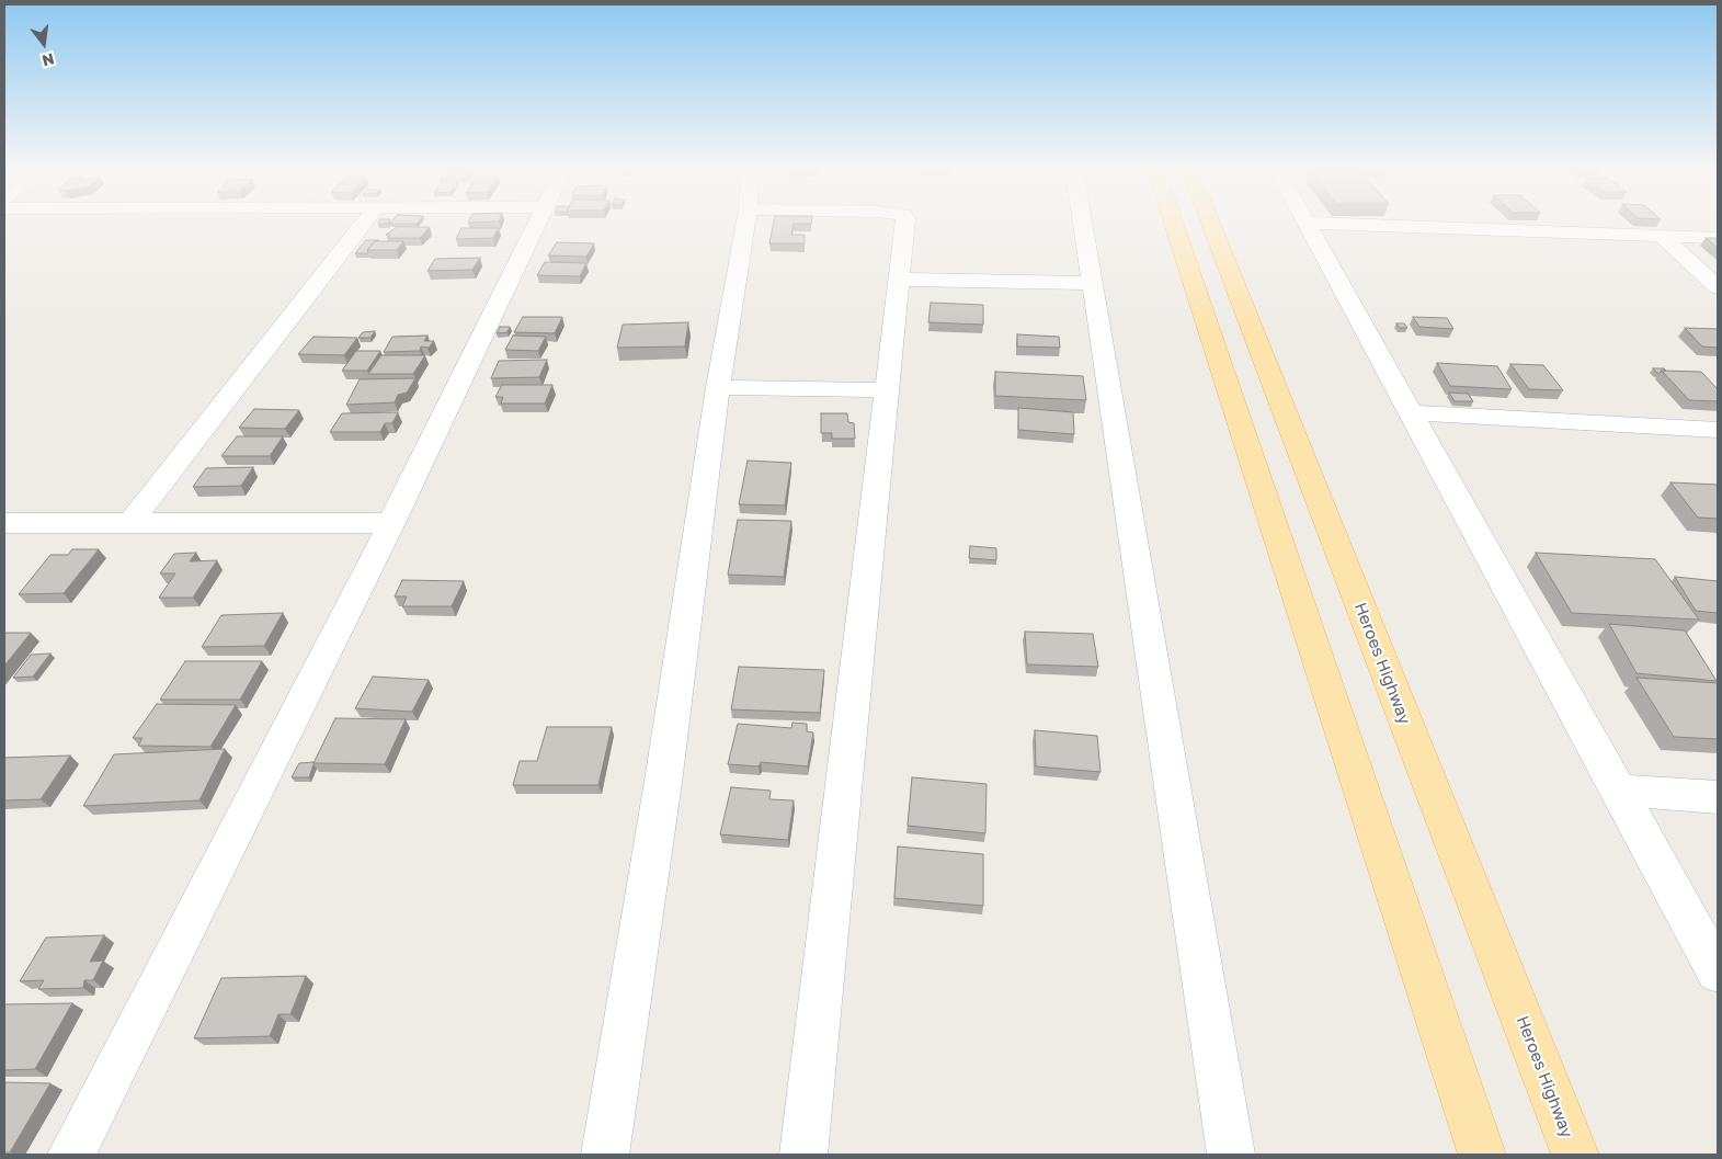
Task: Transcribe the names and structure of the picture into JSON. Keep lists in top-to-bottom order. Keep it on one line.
{"streets":{"main road":["Heroes Highway"]},"north":"bottom"}
